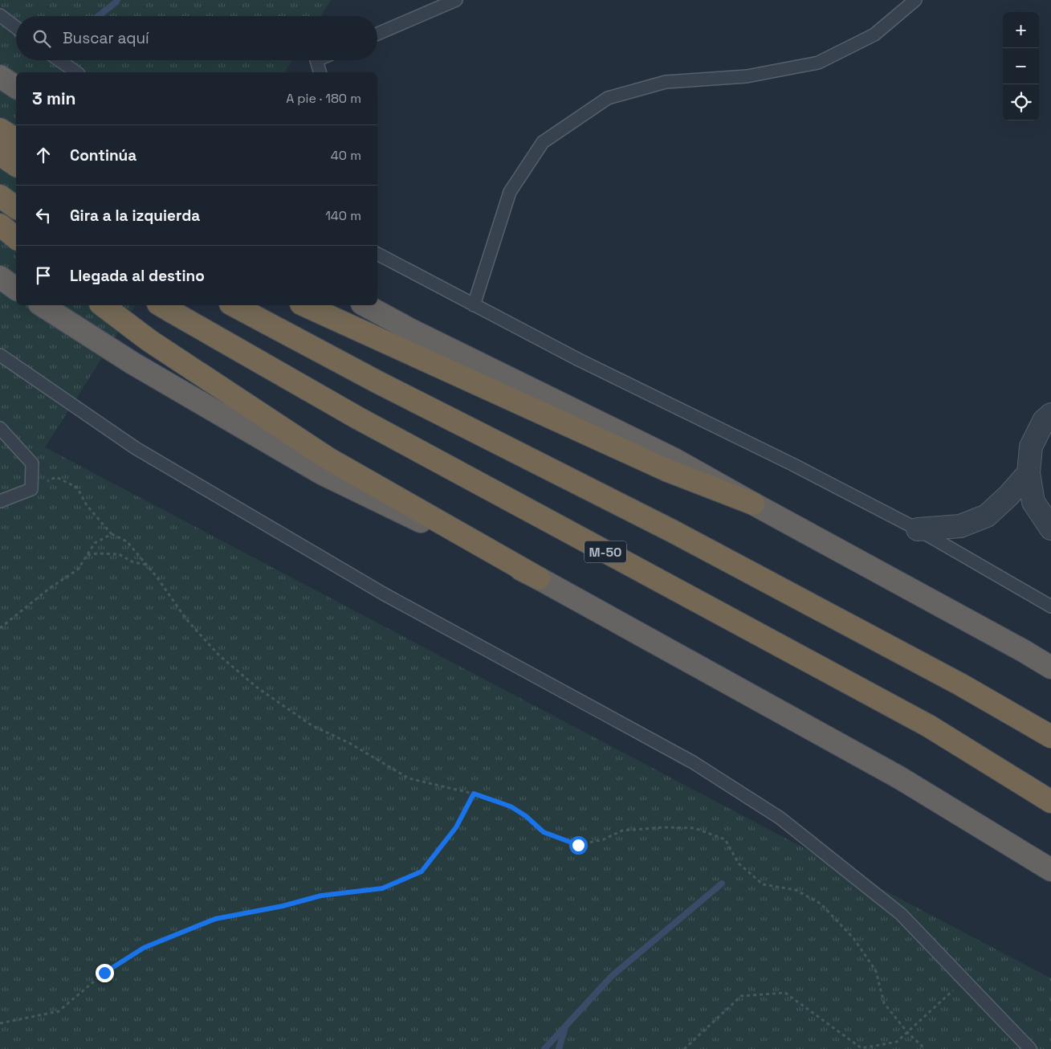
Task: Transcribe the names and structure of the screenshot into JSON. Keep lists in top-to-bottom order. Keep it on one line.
{"streets":{"highway":["M-50"]},"page":{"map_buttons":["+","−"],"search":"Buscar aquí","heading":["3 min","A pie · 180 m"],"list":[["Continúa","40 m"],["Gira a la izquierda","140 m"],"Llegada al destino"]}}
